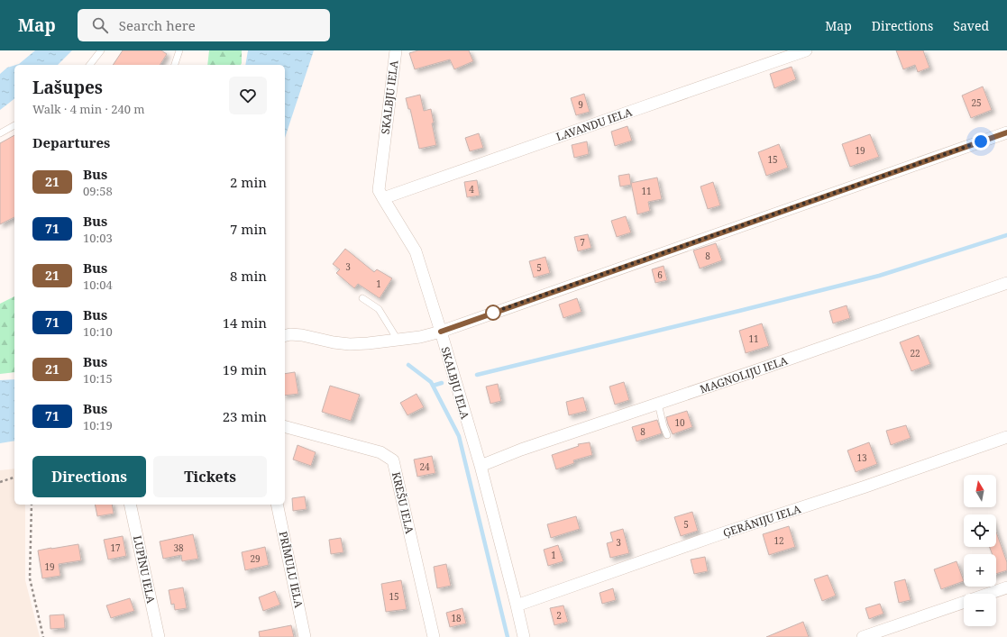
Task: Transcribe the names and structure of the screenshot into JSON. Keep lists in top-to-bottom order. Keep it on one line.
{"streets":{"street":["SKALBJU IELA","LAVANDU IELA","MAGNOLIJU IELA","KREŠU IELA","ĢERĀNIJU IELA","LUPĪNU IELA","PRĪMULU IELA"]},"crossings":[["SKALBJU IELA","LAVANDU IELA"],["SKALBJU IELA","MAGNOLIJU IELA"],["SKALBJU IELA","ĢERĀNIJU IELA"]],"lines":["bus line 21"],"house_numbers":["25","9","19","15","4","11","7","8","3","5","6","1","11","22","10","8","13","24","5","12","3","17","38","1","29","19","15","2","18"],"north":"top","page":{"header":"Map","search":"Search here","nav":["Map","Directions","Saved"],"heading":[["Lašupes","Walk · 4 min · 240 m"],"Departures"],"list":[{"mark":"21","name":"Bus","note":"09:58","value":"2 min"},{"mark":"71","name":"Bus","note":"10:03","value":"7 min"},{"mark":"21","name":"Bus","note":"10:04","value":"8 min"},{"mark":"71","name":"Bus","note":"10:10","value":"14 min"},{"mark":"21","name":"Bus","note":"10:15","value":"19 min"},{"mark":"71","name":"Bus","note":"10:19","value":"23 min"}],"buttons":["Directions","Tickets"],"map_buttons":["+","−"]}}
